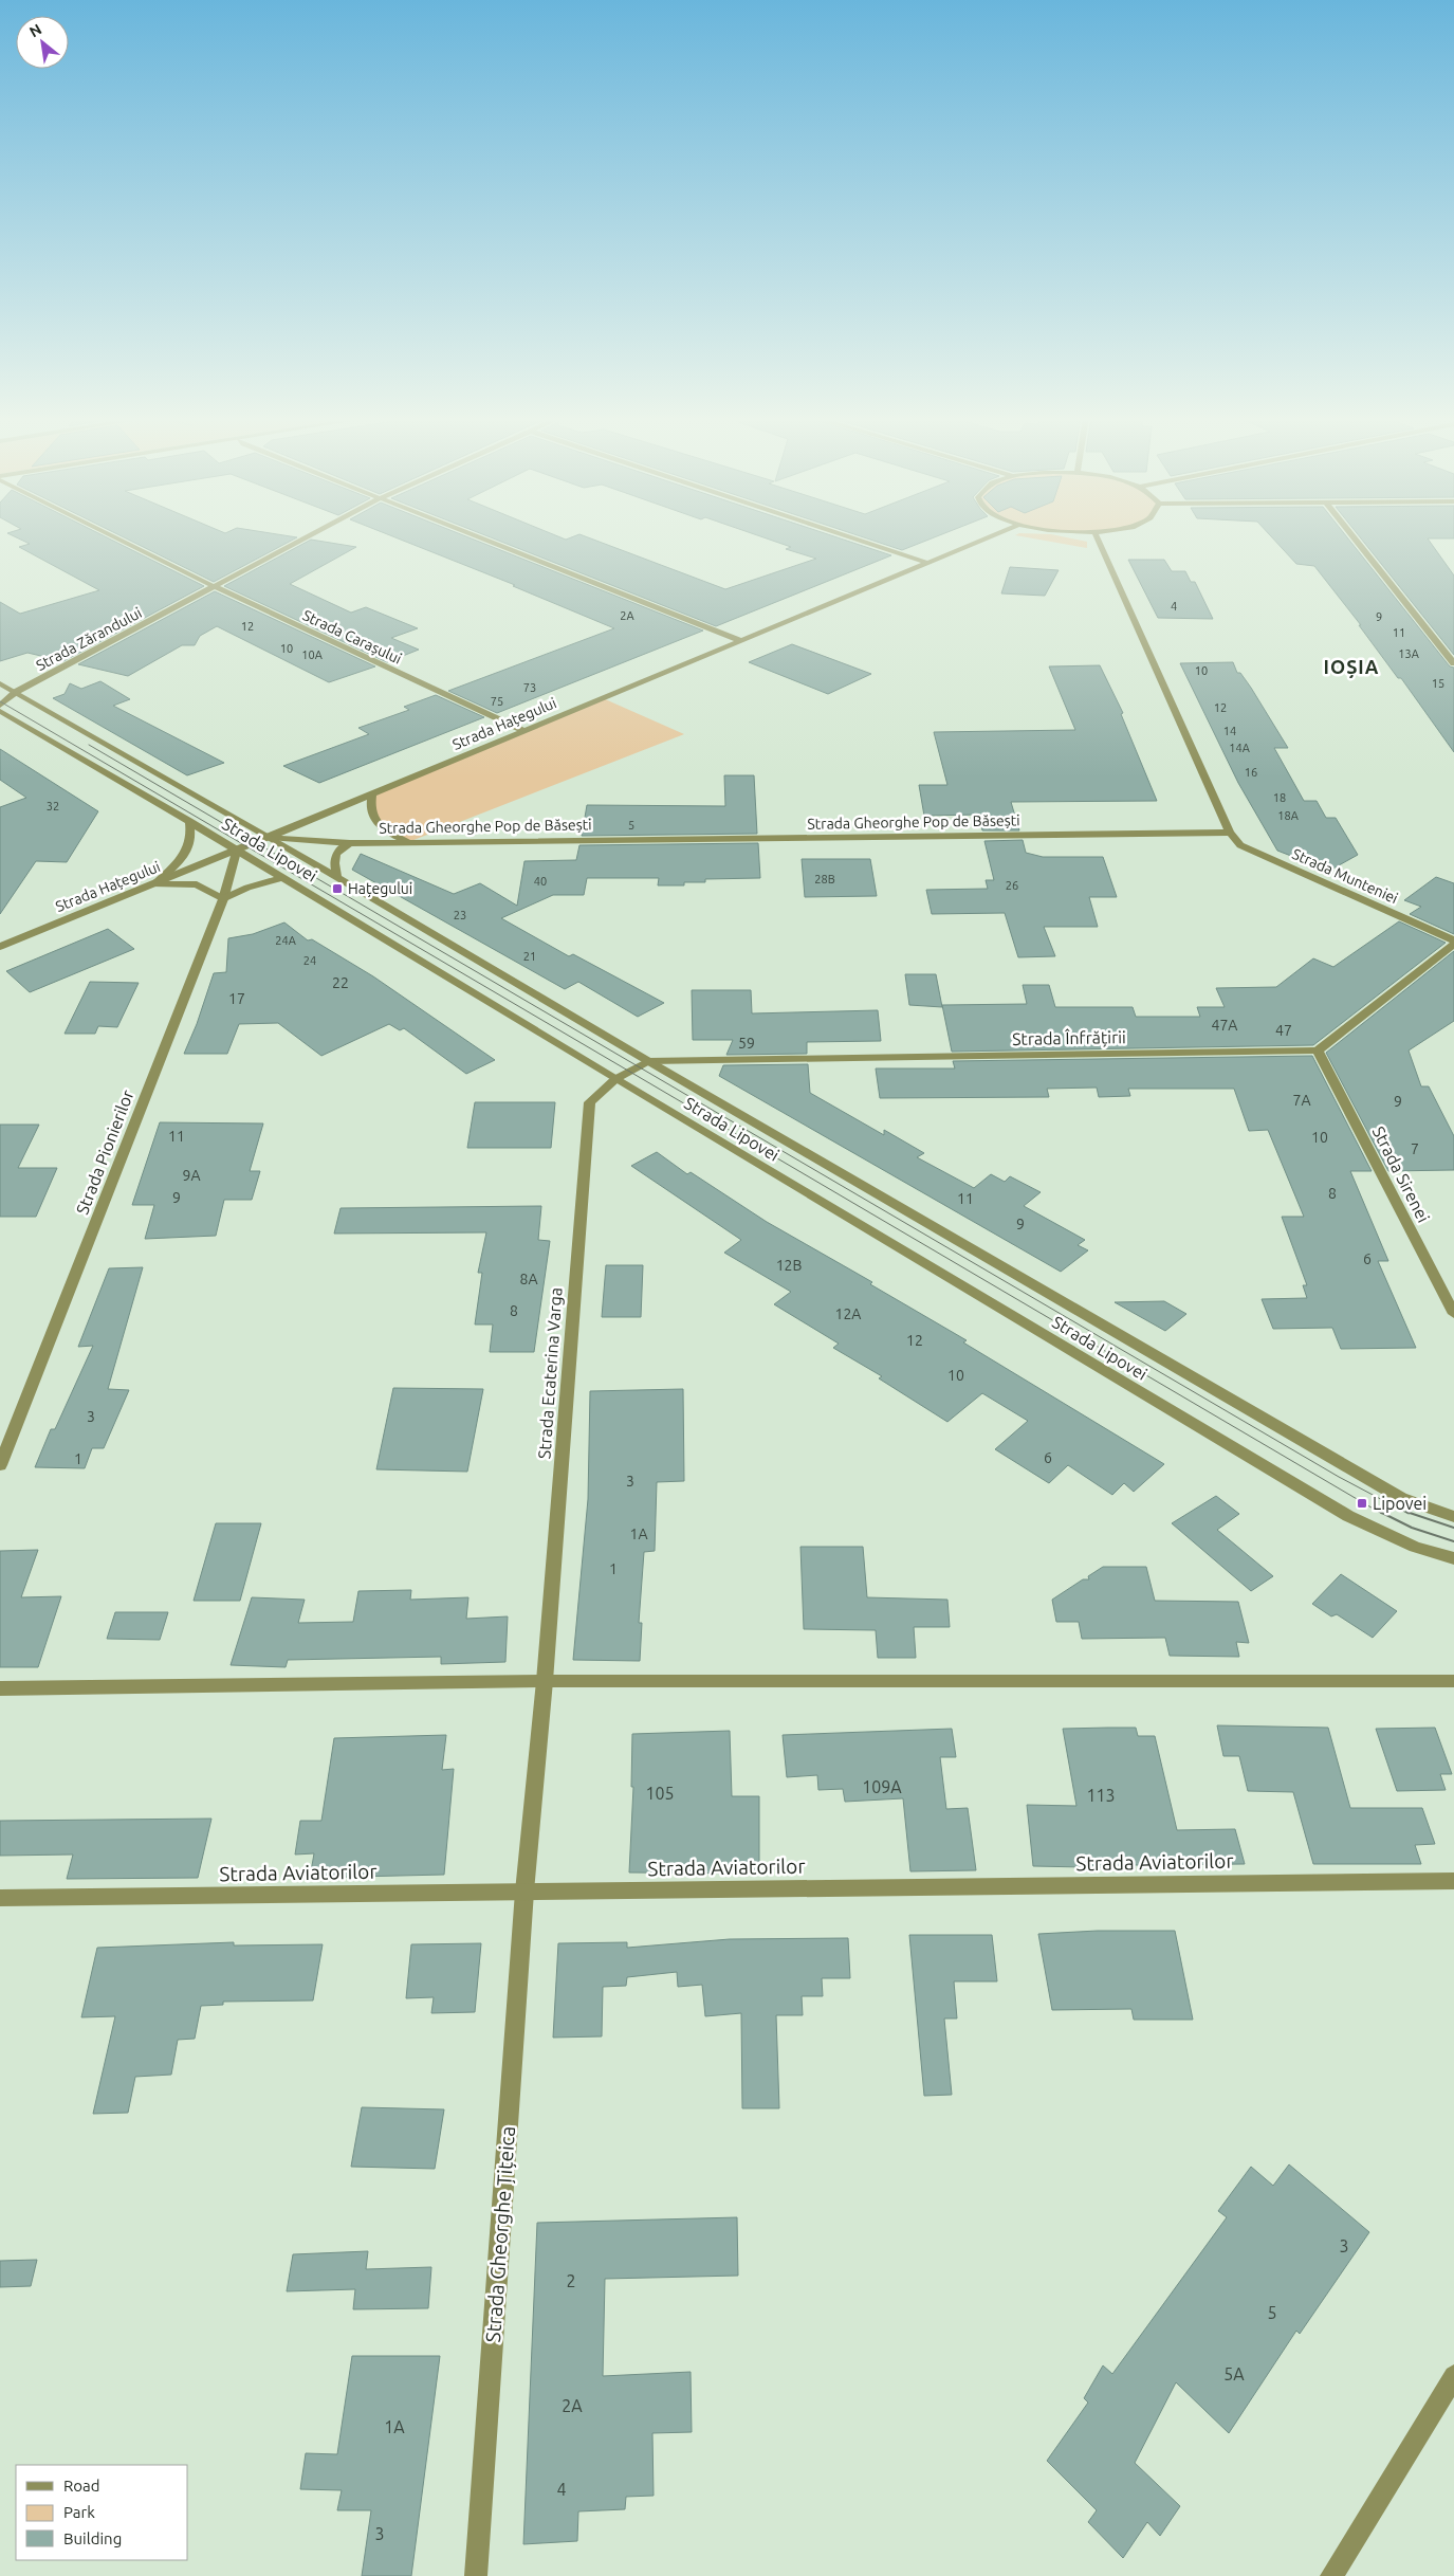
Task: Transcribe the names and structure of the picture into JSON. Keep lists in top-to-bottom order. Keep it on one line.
{"streets":{"street":["Strada Carașului","Strada Zărandului","Strada Hațegului","Strada Gheorghe Pop de Băsești","Strada Lipovei","Strada Munteniei","Strada Înfrățirii","Strada Pionierilor","Strada Sirenei","Strada Ecaterina Varga","Strada Aviatorilor","Strada Gheorghe Țițeica"]},"crossings":[["Strada Carașului","Strada Zărandului"],["Strada Carașului","Strada Hațegului"],["Strada Zărandului","Strada Lipovei"],["Strada Hațegului","Strada Gheorghe Pop de Băsești"],["Strada Hațegului","Strada Lipovei"],["Strada Hațegului","Strada Pionierilor"],["Strada Gheorghe Pop de Băsești","Strada Lipovei"],["Strada Gheorghe Pop de Băsești","Strada Munteniei"],["Strada Lipovei","Strada Înfrățirii"],["Strada Lipovei","Strada Pionierilor"],["Strada Lipovei","Strada Ecaterina Varga"],["Strada Înfrățirii","Strada Sirenei"],["Strada Înfrățirii","Strada Ecaterina Varga"],["Strada Ecaterina Varga","Strada Aviatorilor"],["Strada Ecaterina Varga","Strada Gheorghe Țițeica"],["Strada Aviatorilor","Strada Gheorghe Țițeica"]],"districts":["IOȘIA"],"places":{"transit":["Hațegului","Lipovei"]},"house_numbers":["4","2A","9","12","11","10","13A","10A","10","15","73","75","12","14","14A","16","18","32","18A","5","28B","40","26","23","24A","21","24","22","17","47A","47","59","7A","9","11","10","7","9A","8","9","11","9","6","12B","8A","8","12A","12","10","3","6","1","3","1A","1","109A","105","113","3","2","5","5A","2A","1A","4","3"],"legend":["Road","Park","Building"],"north":"top left"}
